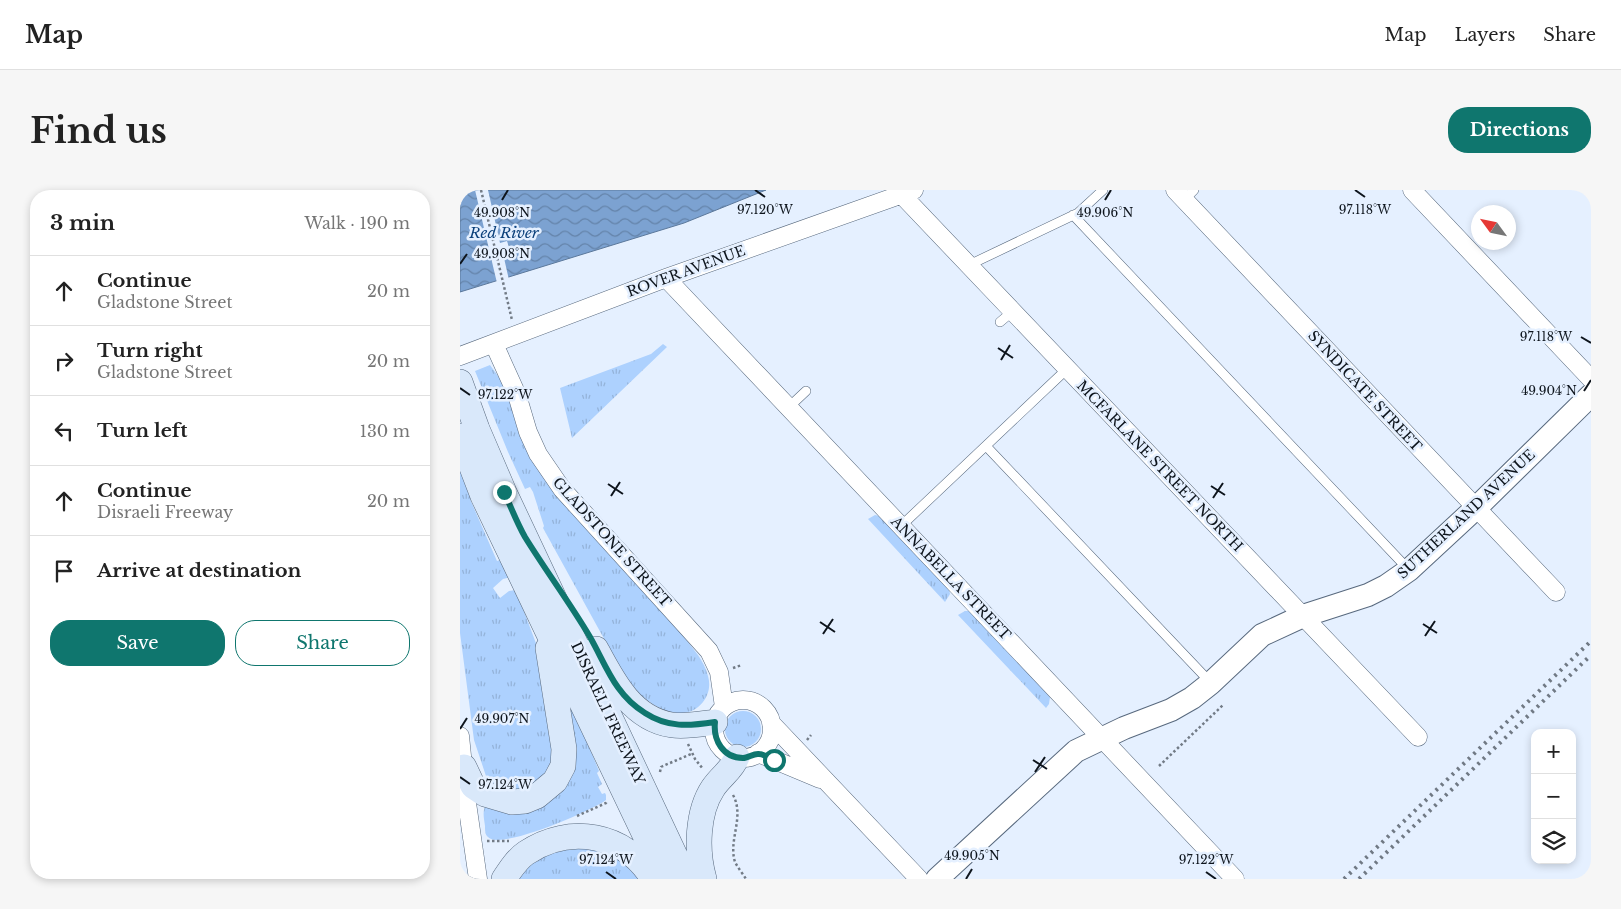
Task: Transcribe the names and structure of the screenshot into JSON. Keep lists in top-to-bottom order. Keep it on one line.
{"streets":{"main road":["DISRAELI FREEWAY"],"street":["ROVER AVENUE","SYNDICATE STREET","MCFARLANE STREET NORTH","SUTHERLAND AVENUE","GLADSTONE STREET","ANNABELLA STREET"]},"crossings":[["ROVER AVENUE","MCFARLANE STREET NORTH"],["ROVER AVENUE","GLADSTONE STREET"],["ROVER AVENUE","ANNABELLA STREET"],["SYNDICATE STREET","SUTHERLAND AVENUE"],["MCFARLANE STREET NORTH","SUTHERLAND AVENUE"],["SUTHERLAND AVENUE","ANNABELLA STREET"]],"water":["Red River"],"north":"top left","page":{"header":"Map","nav":["Map","Layers","Share"],"buttons":["Directions",["Save","Share"]],"title":"Find us","heading":["3 min","Walk · 190 m"],"list":[["Continue","Gladstone Street","20 m"],["Turn right","Gladstone Street","20 m"],["Turn left","130 m"],["Continue","Disraeli Freeway","20 m"],"Arrive at destination"],"map_buttons":["+","−"]},"coordinates":["97.120°W","97.118°W","49.908°N","49.906°N","49.904°N","97.122°W","49.907°N","97.124°W","49.905°N"]}
